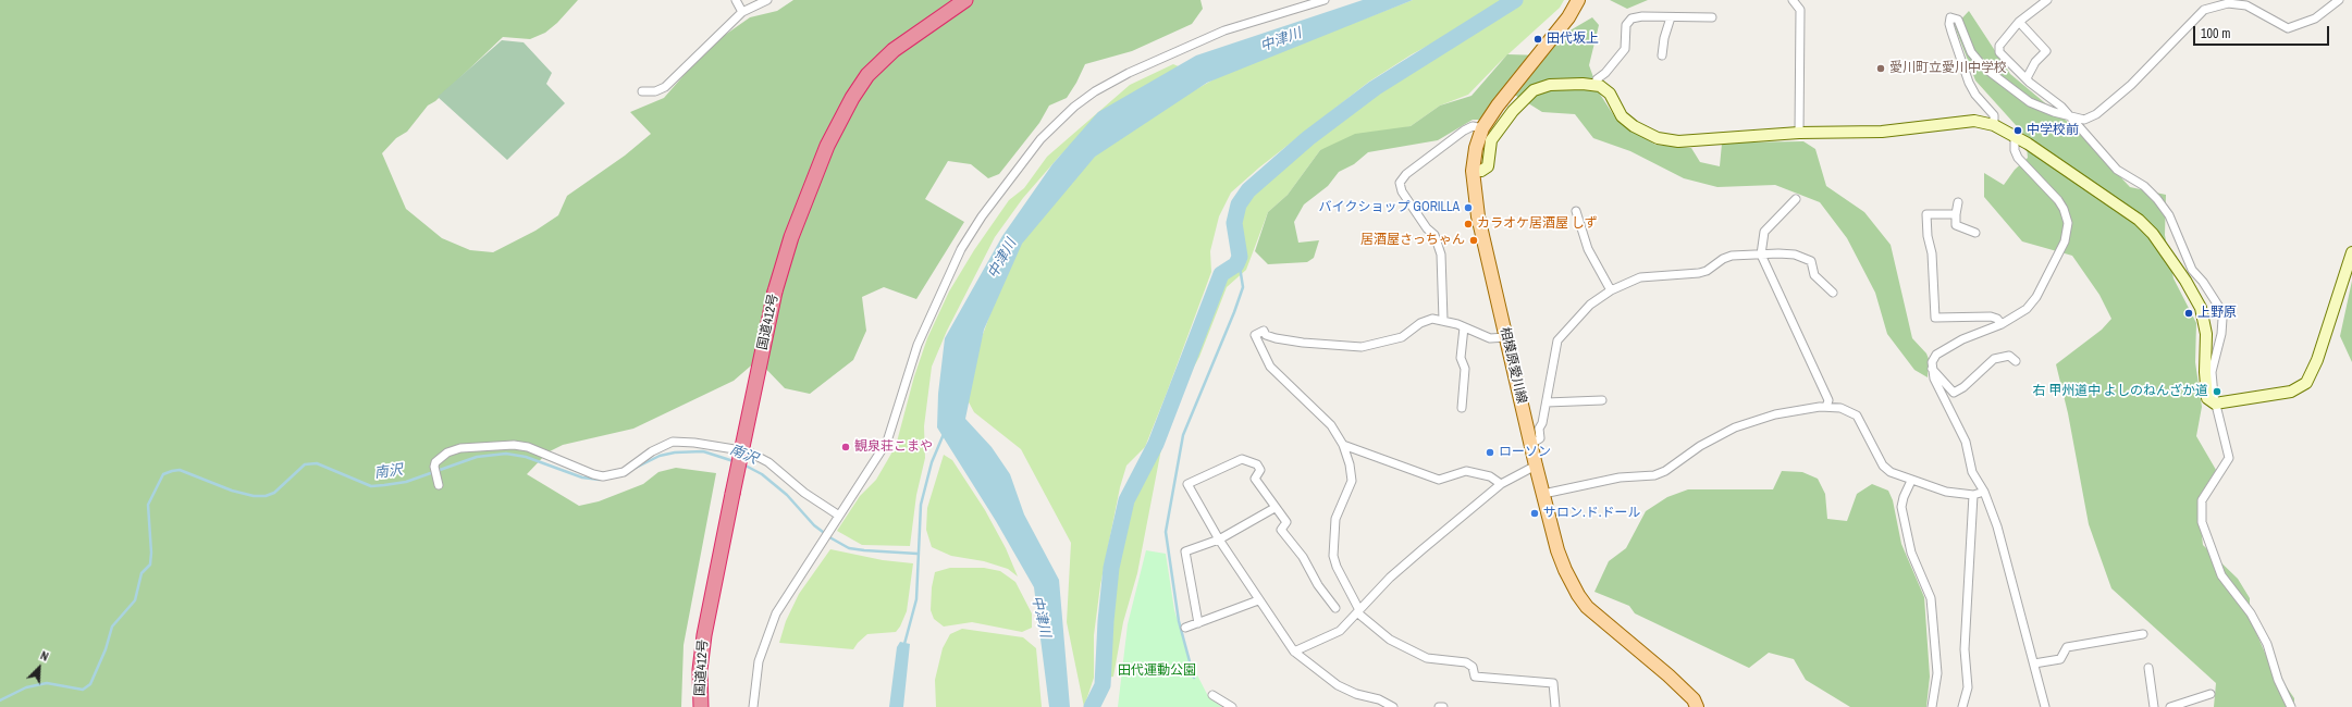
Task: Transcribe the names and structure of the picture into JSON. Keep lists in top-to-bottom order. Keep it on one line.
{"streets":{"highway":["国道412号"],"main road":["相模原愛川線"]},"water":["中津川","南沢"],"parks":["田代運動公園"],"places":["田代坂上","愛川町立愛川中学校","中学校前","バイクショップ GORILLA","カラオケ居酒屋 しず","居酒屋さっちゃん","上野原","右 甲州道中 よしのねんざか道","観泉荘こまや","ローソン","サロン.ド.ドール"],"scale_bar":"100 m","north":"top right"}
